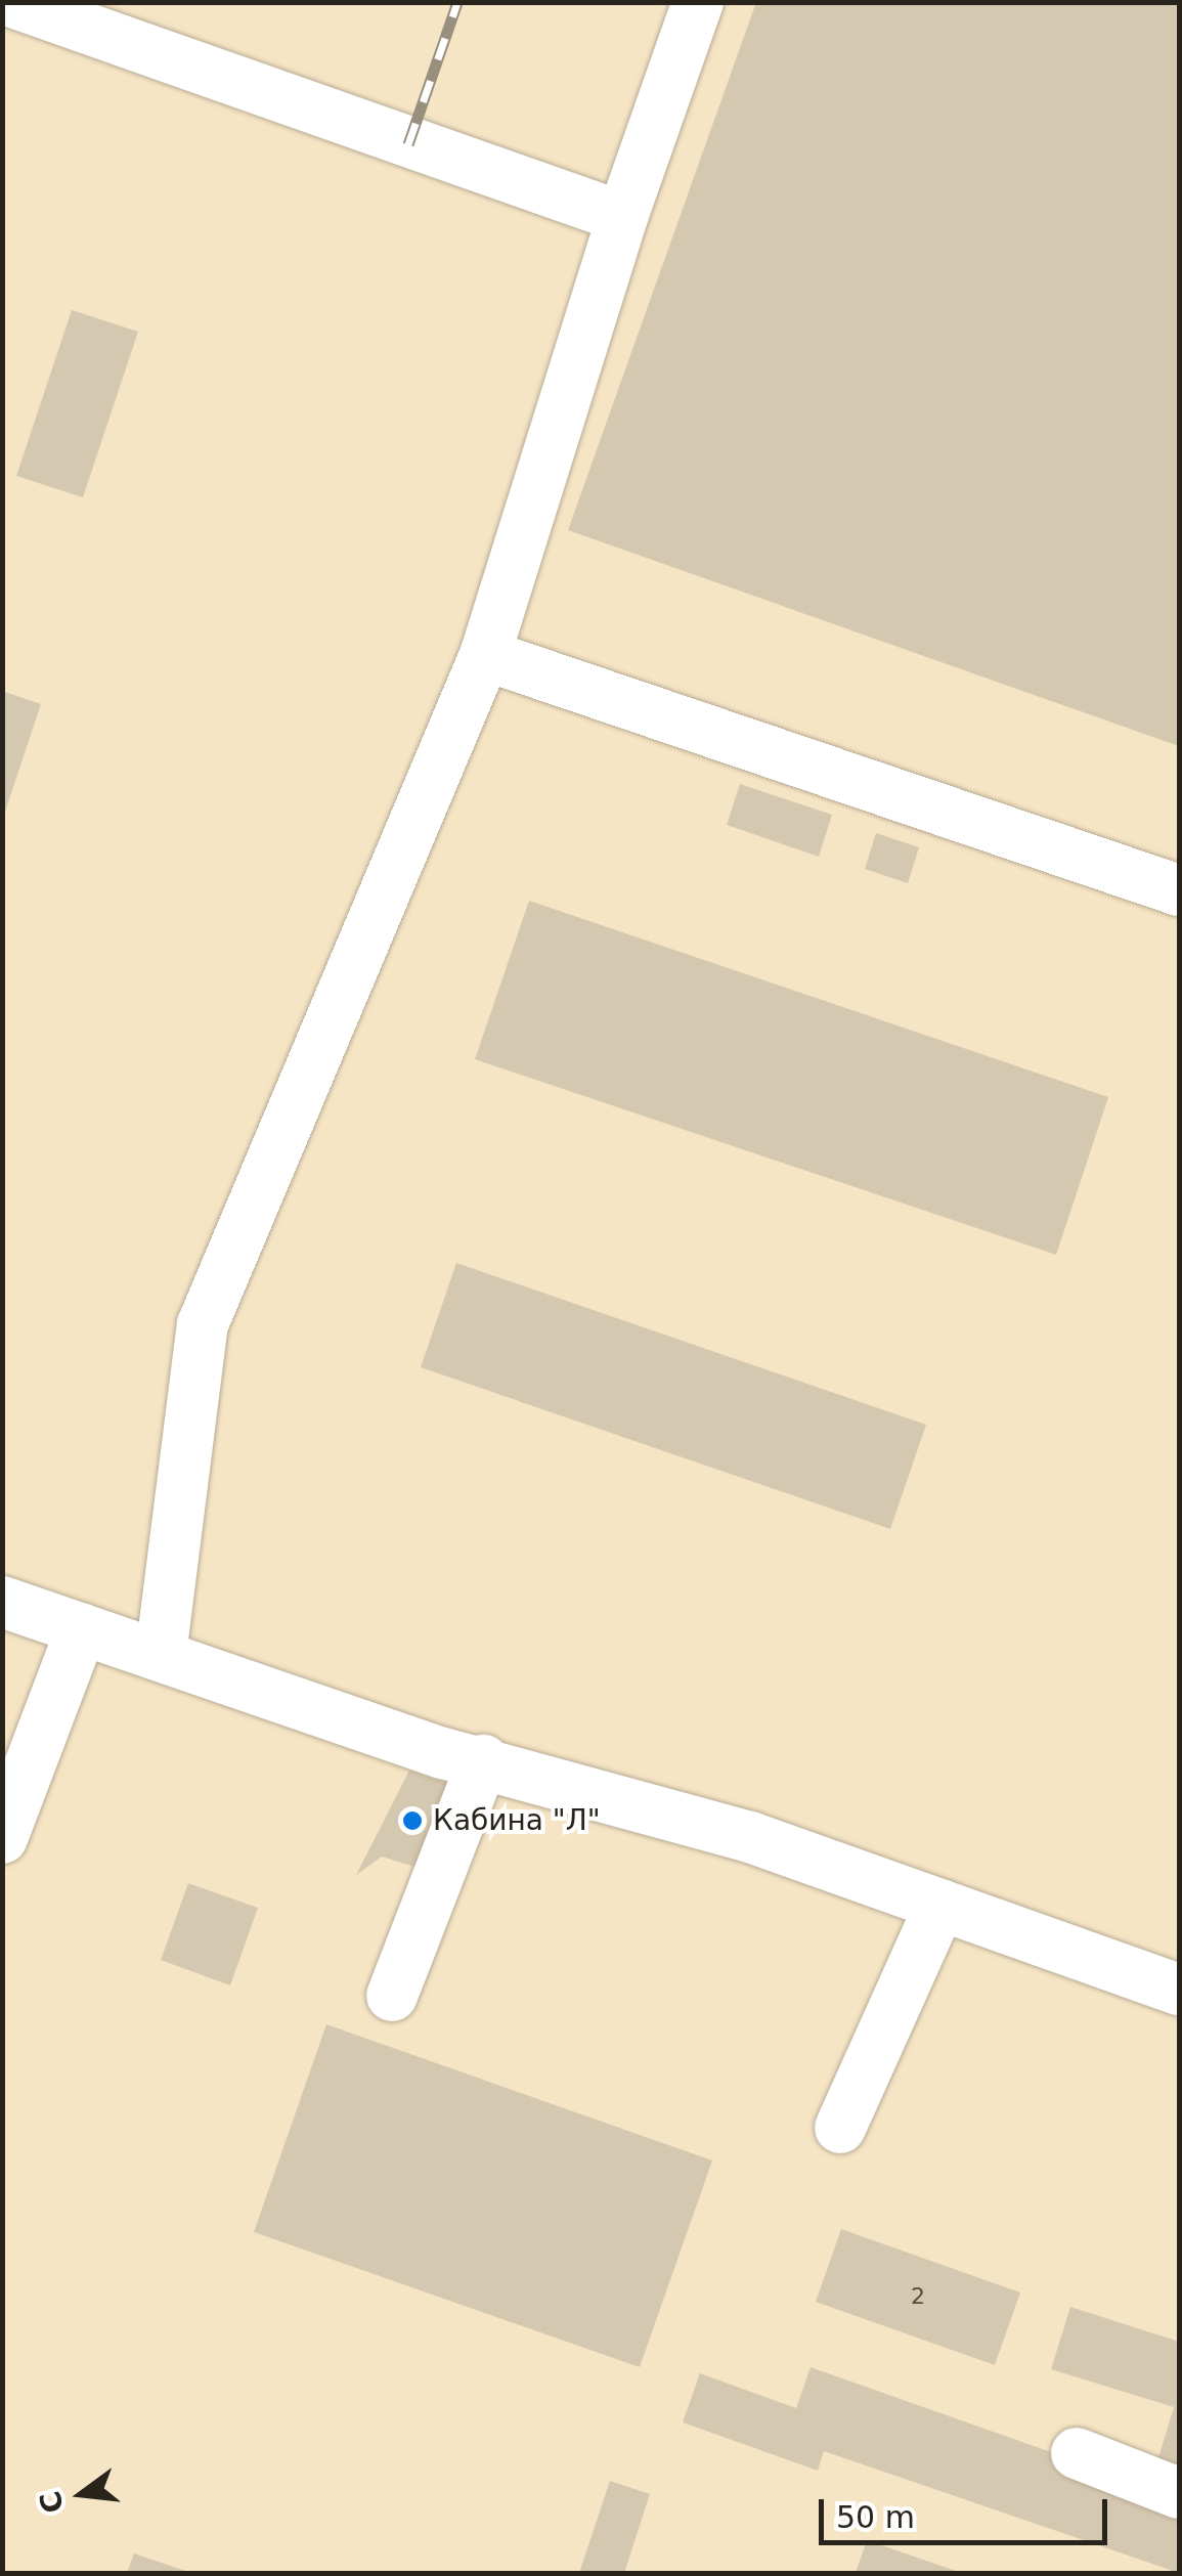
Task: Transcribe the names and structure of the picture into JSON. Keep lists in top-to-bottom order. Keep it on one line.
{"places":["Кабина \"Л\""],"house_numbers":["2"],"scale_bar":"50 m","north":"left"}
